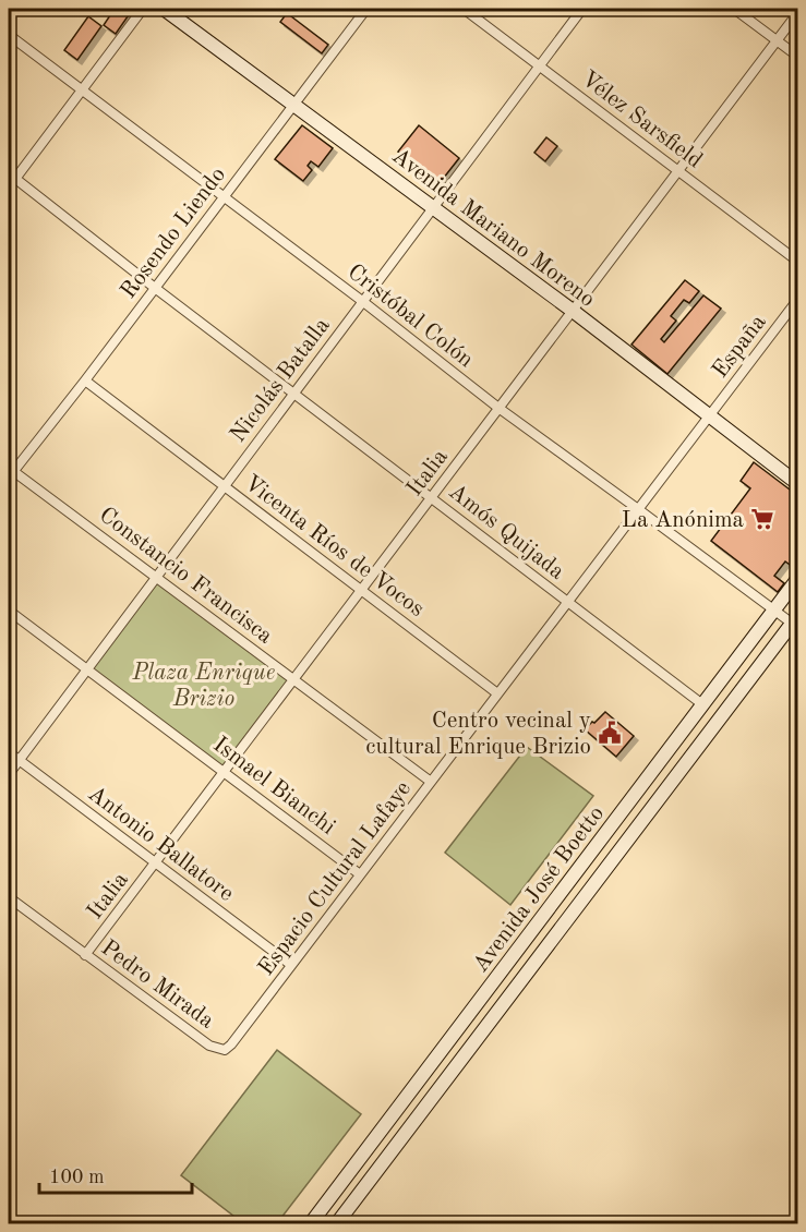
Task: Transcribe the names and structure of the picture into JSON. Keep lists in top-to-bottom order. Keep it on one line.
{"streets":{"main road":["Avenida Mariano Moreno","Avenida José Boetto"],"street":["Vélez Sarsfield","Rosendo Liendo","Cristóbal Colón","España","Nicolás Batalla","Italia","Amós Quijada","Vicenta Ríos de Vocos","Constancio Francisca","Ismael Bianchi","Antonio Ballatore","Espacio Cultural Lafaye","Pedro Mirada"]},"crossings":[["Vélez Sarsfield","Nicolás Batalla"],["Vélez Sarsfield","Italia"],["Avenida Mariano Moreno","Rosendo Liendo"],["Avenida Mariano Moreno","España"],["Avenida Mariano Moreno","Nicolás Batalla"],["Avenida Mariano Moreno","Italia"],["Avenida Mariano Moreno","Espacio Cultural Lafaye"],["Rosendo Liendo","Cristóbal Colón"],["Rosendo Liendo","Amós Quijada"],["Rosendo Liendo","Vicenta Ríos de Vocos"],["Rosendo Liendo","Constancio Francisca"],["Cristóbal Colón","Nicolás Batalla"],["Cristóbal Colón","Italia"],["Cristóbal Colón","Espacio Cultural Lafaye"],["Cristóbal Colón","Avenida José Boetto"],["España","Espacio Cultural Lafaye"],["Nicolás Batalla","Amós Quijada"],["Nicolás Batalla","Vicenta Ríos de Vocos"],["Nicolás Batalla","Constancio Francisca"],["Nicolás Batalla","Ismael Bianchi"],["Nicolás Batalla","Antonio Ballatore"],["Italia","Amós Quijada"],["Italia","Vicenta Ríos de Vocos"],["Italia","Constancio Francisca"],["Italia","Ismael Bianchi"],["Italia","Antonio Ballatore"],["Italia","Pedro Mirada"],["Amós Quijada","Espacio Cultural Lafaye"],["Amós Quijada","Avenida José Boetto"],["Vicenta Ríos de Vocos","Espacio Cultural Lafaye"],["Constancio Francisca","Espacio Cultural Lafaye"],["Ismael Bianchi","Espacio Cultural Lafaye"],["Antonio Ballatore","Espacio Cultural Lafaye"],["Espacio Cultural Lafaye","Pedro Mirada"]],"parks":["Plaza Enrique Brizio"],"places":{"supermarket":["La Anónima"],"public building":["Centro vecinal y cultural Enrique Brizio"]},"scale_bar":"100 m"}
